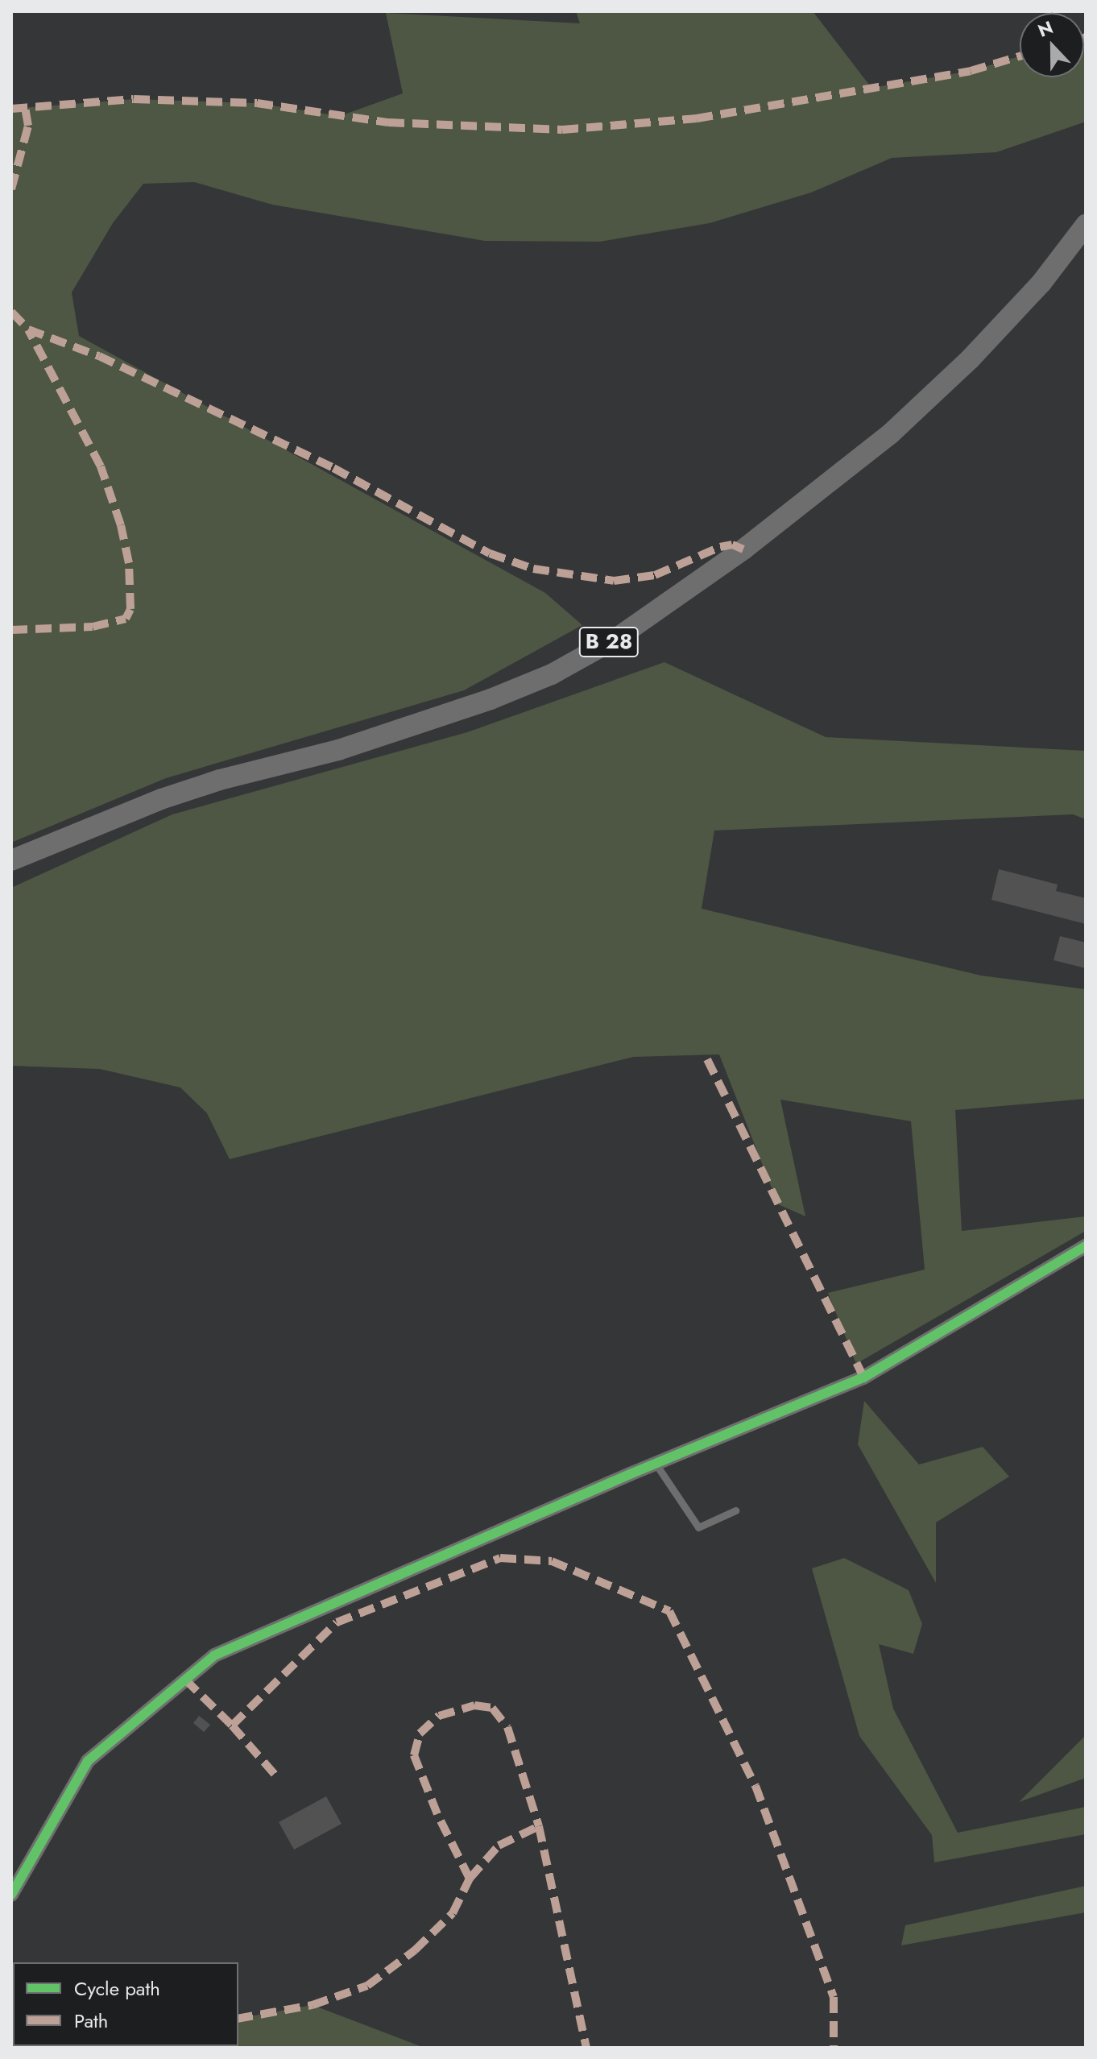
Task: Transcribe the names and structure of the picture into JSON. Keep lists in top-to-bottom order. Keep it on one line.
{"streets":{"main road":["B 28"]},"legend":["Cycle path","Path"],"north":"top"}
